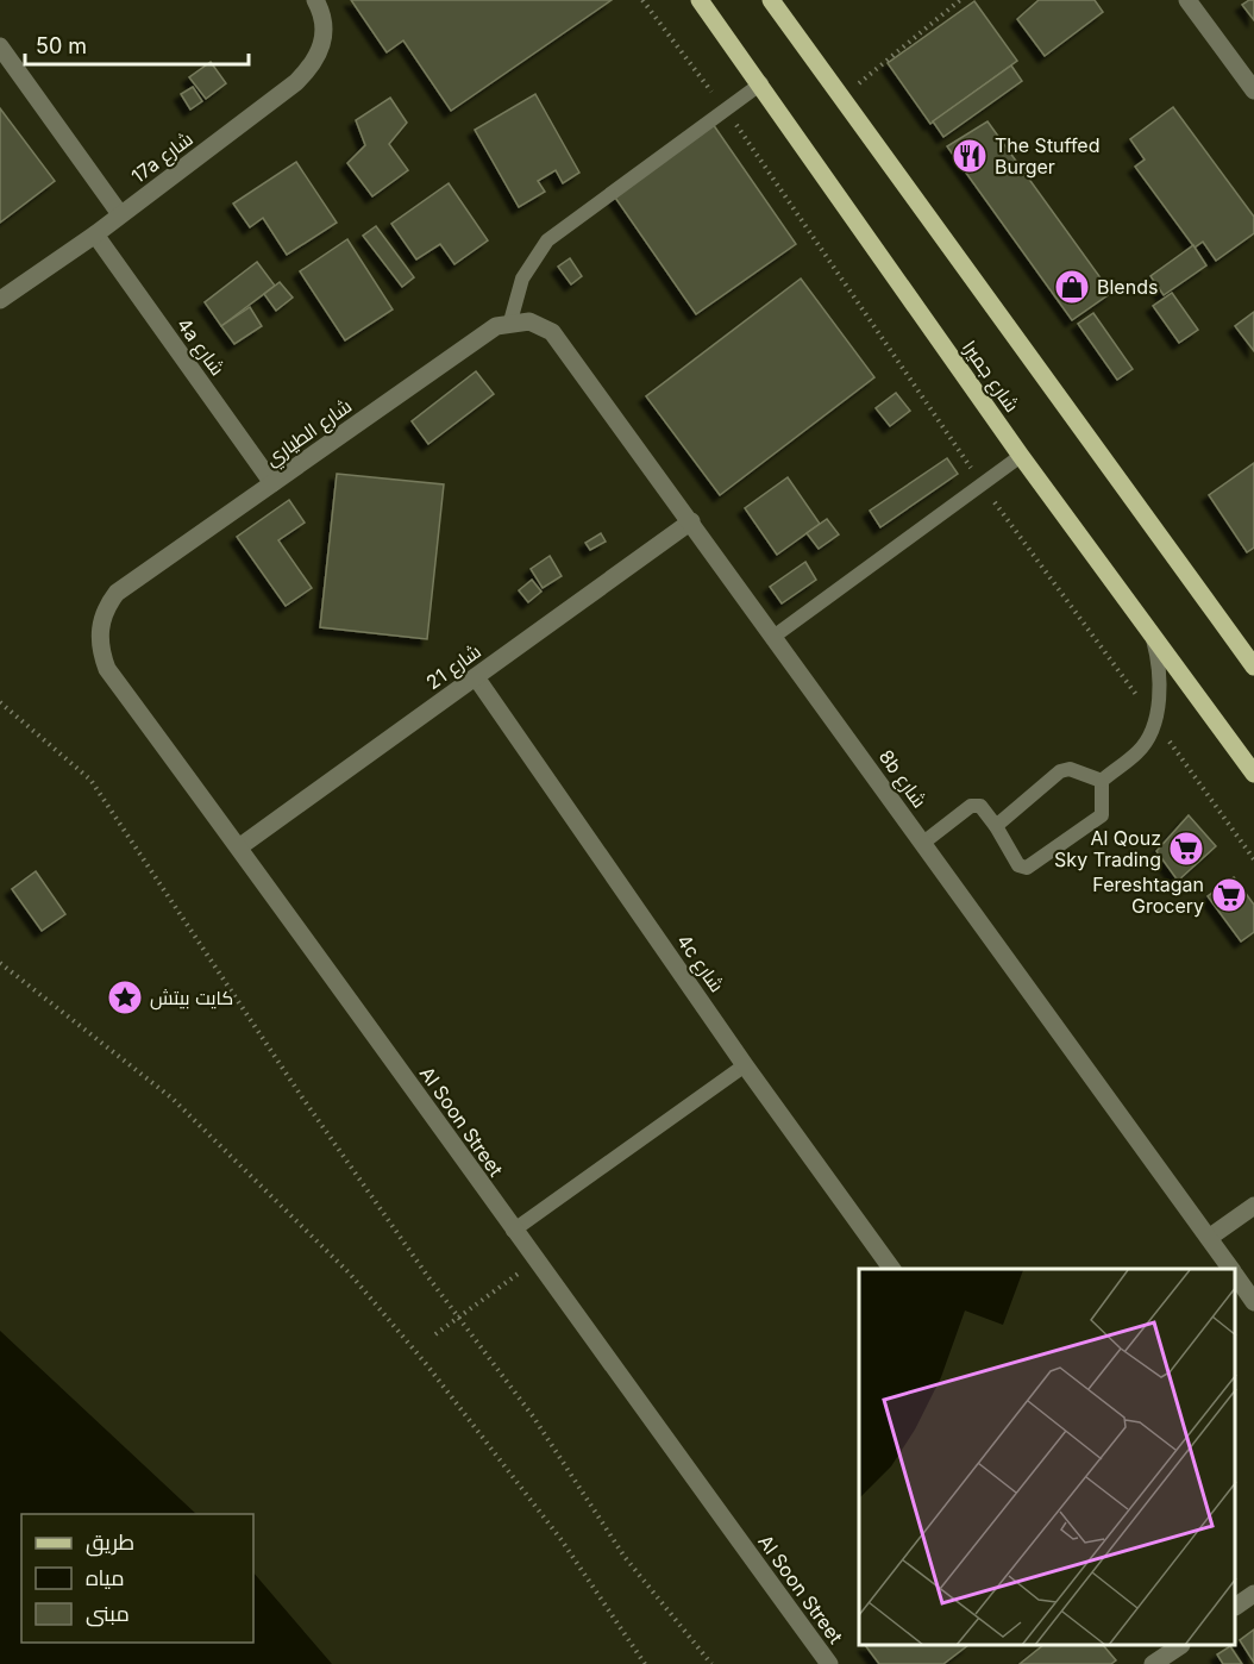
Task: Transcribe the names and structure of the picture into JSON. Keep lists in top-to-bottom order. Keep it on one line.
{"streets":{"main road":["شارع جميرا"],"street":["17a شارع","4a شارع","شارع الطياري","شارع 21","8b شارع","4c شارع","Al Soon Street"]},"crossings":[["17a شارع","4a شارع"],["4a شارع","شارع الطياري"],["شارع الطياري","8b شارع"],["شارع الطياري","Al Soon Street"],["شارع 21","8b شارع"],["شارع 21","4c شارع"],["شارع 21","Al Soon Street"]],"places":{"restaurant":["The Stuffed Burger"],"shop":["Blends"],"supermarket":["Al Qouz Sky Trading","Fereshtagan Grocery"],"place":["كايت بيتش"]},"legend":["طريق","مياه","مبنى"],"scale_bar":"50 m"}
